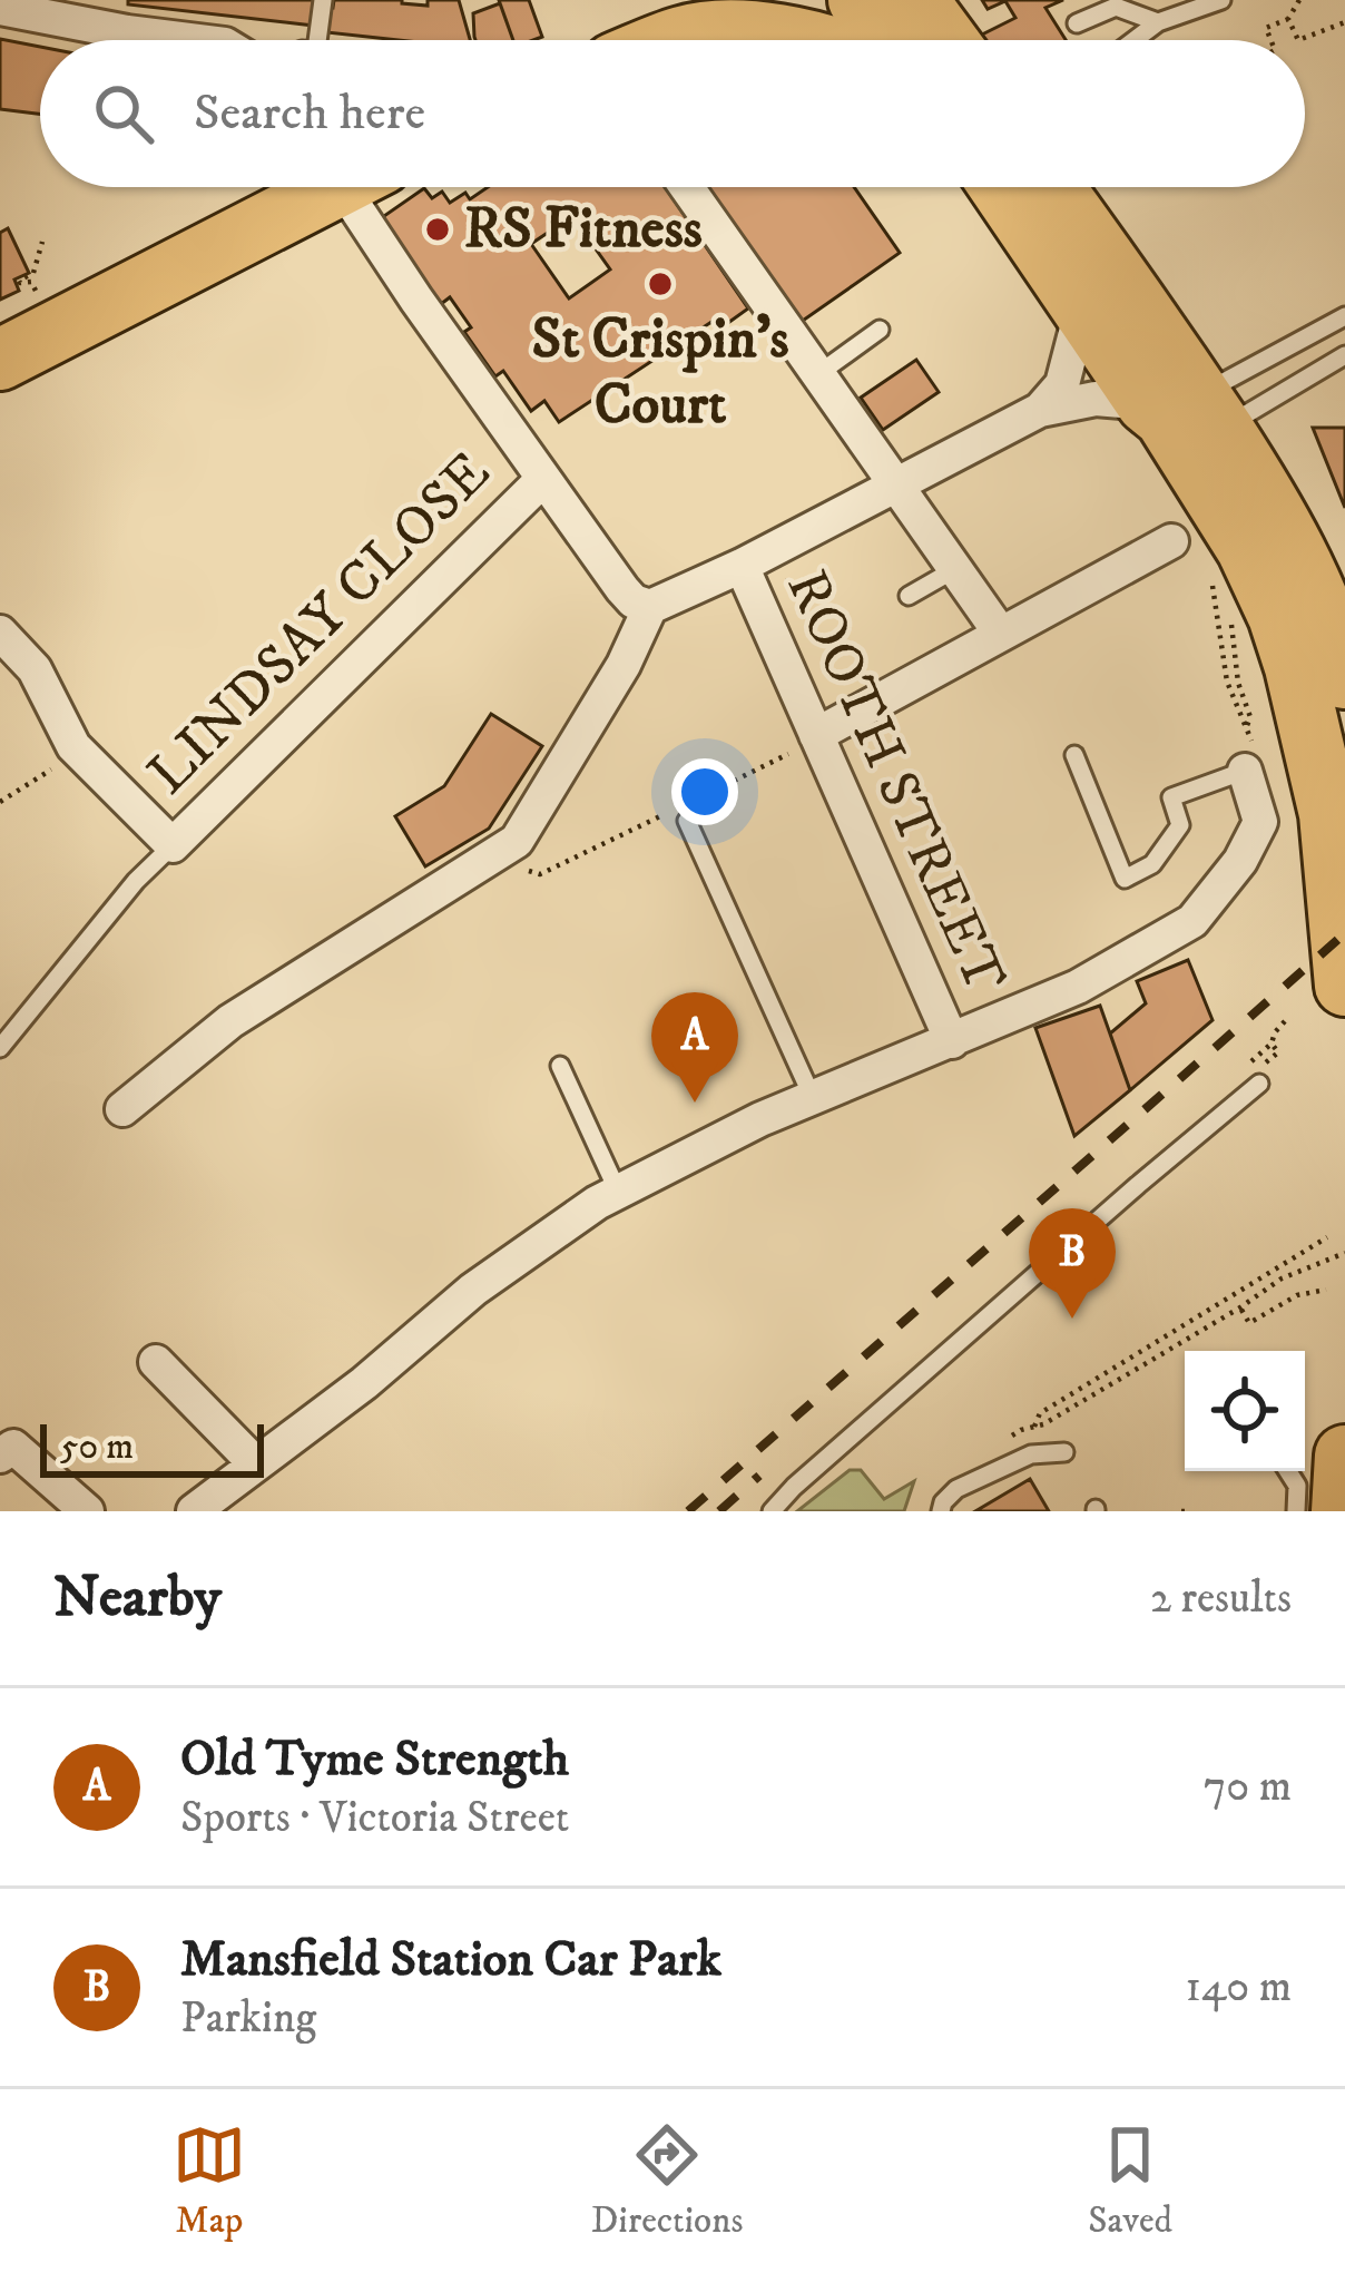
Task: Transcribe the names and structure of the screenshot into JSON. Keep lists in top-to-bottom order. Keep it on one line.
{"streets":{"street":["LINDSAY CLOSE","ROOTH STREET"]},"places":["RS Fitness","St Crispin's Court"],"scale_bar":"50 m","page":{"search":"Search here","pins":["A","B"],"scale":"50 m","heading":["Nearby","2 results"],"list":[{"mark":"A","name":"Old Tyme Strength","note":"Sports · Victoria Street","value":"70 m"},{"mark":"B","name":"Mansfield Station Car Park","note":"Parking","value":"140 m"}],"nav":["Map","Directions","Saved"]}}
